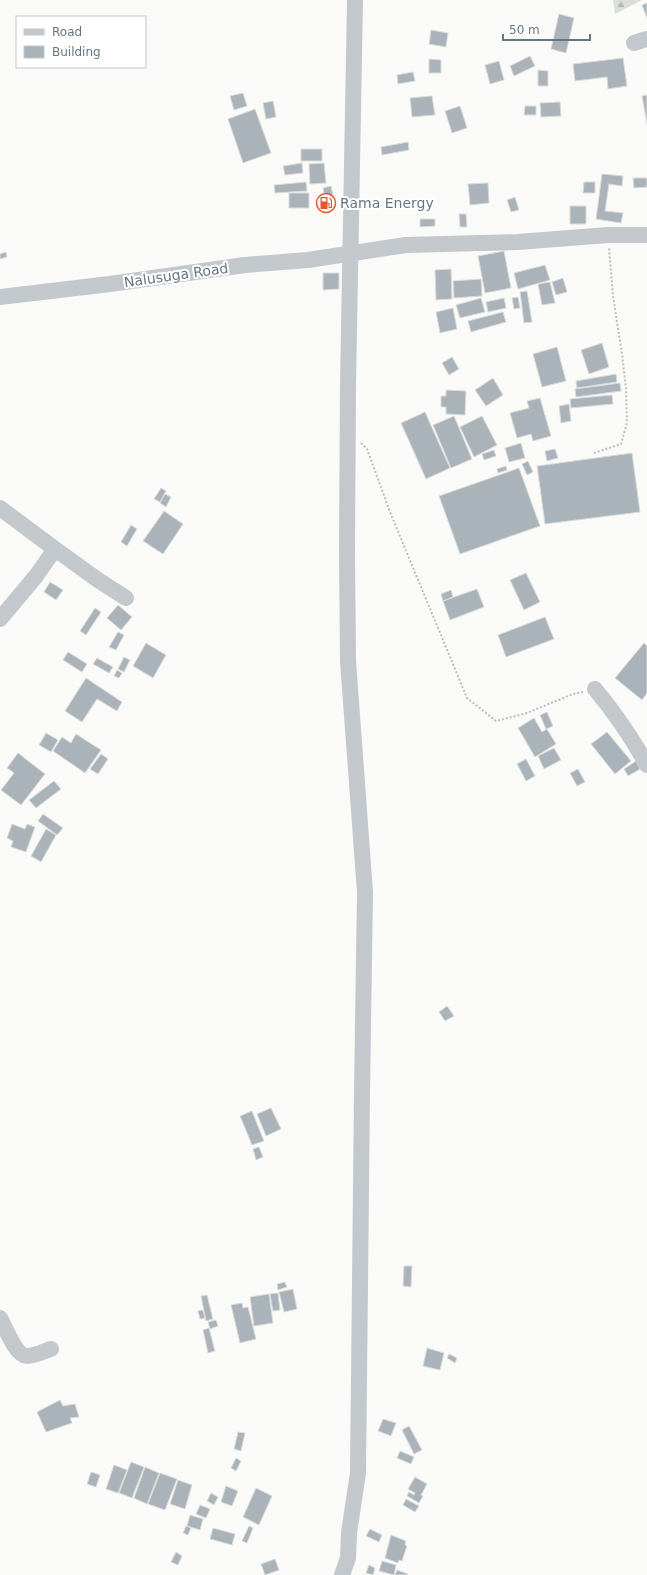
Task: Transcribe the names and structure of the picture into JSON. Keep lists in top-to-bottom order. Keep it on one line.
{"streets":{"street":["Nalusuga Road"]},"places":{"fuel station":["Rama Energy"]},"legend":["Road","Building"],"scale_bar":"50 m"}
